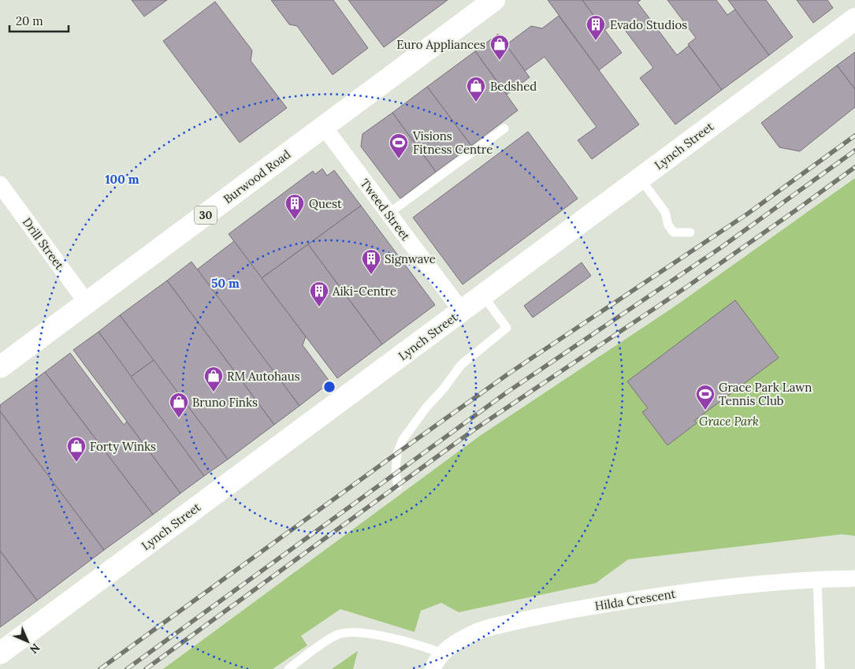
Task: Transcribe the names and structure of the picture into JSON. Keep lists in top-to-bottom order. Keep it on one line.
{"streets":{"street":["Lynch Street","Burwood Road","Tweed Street","30","Drill Street","Hilda Crescent"]},"crossings":[["Lynch Street","Tweed Street"],["Burwood Road","Tweed Street"],["Burwood Road","Drill Street"]],"parks":["Grace Park"],"places":{"building":["Evado Studios","Quest","Signwave","Aiki-Centre"],"shop":["Euro Appliances","Bedshed","RM Autohaus","Bruno Finks","Forty Winks"],"sports":["Visions Fitness Centre","Grace Park Lawn Tennis Club"]},"scale_bar":"20 m","north":"bottom right","rings":["100 m","50 m"]}
